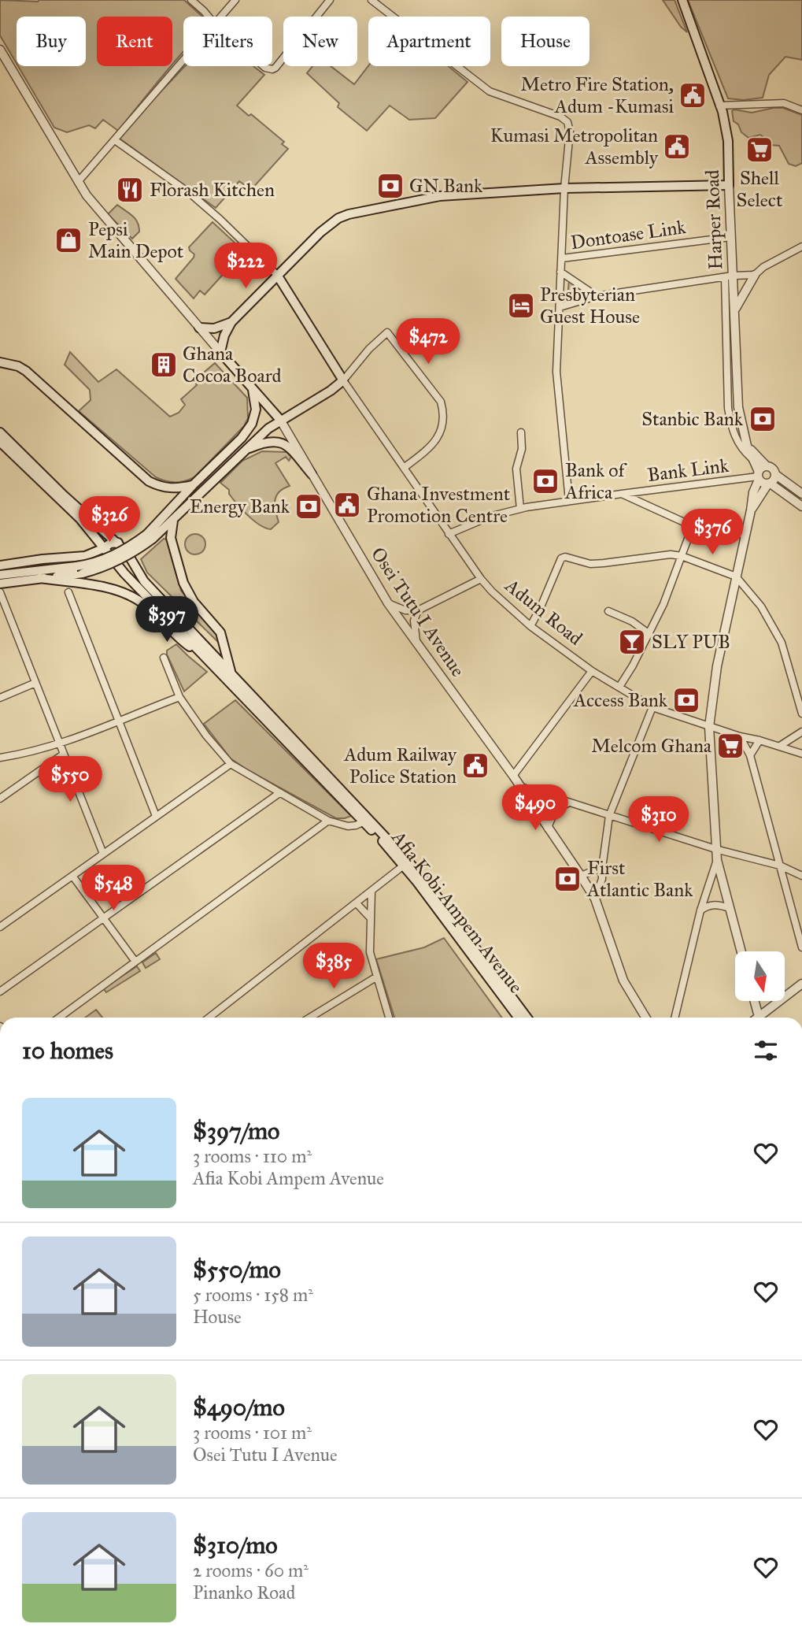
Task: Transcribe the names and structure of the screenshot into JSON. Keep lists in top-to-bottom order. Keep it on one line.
{"streets":{"main road":["Harper Road","Osei Tutu I Avenue","Adum Road","Afia Kobi Ampem Avenue"],"street":["Dontoase Link","Bank Link"]},"crossings":[["Harper Road","Dontoase Link"],["Harper Road","Bank Link"],["Bank Link","Adum Road"]],"places":{"public building":["Metro Fire Station, Adum -Kumasi","Kumasi Metropolitan Assembly","Ghana Investment Promotion Centre","Adum Railway Police Station"],"supermarket":["Shell Select","Melcom Ghana"],"bank":["GN Bank","Stanbic Bank","Bank of Africa","Energy Bank","Access Bank","First Atlantic Bank"],"restaurant":["Florash Kitchen"],"shop":["Pepsi Main Depot"],"hotel":["Presbyterian Guest House"],"building":["Ghana Cocoa Board"],"bar":["SLY PUB"]},"north":"bottom","page":{"chip":["Buy","Rent","Filters","New","Apartment","House"],"price":["$222","$472","$326","$376","$397","$550","$490","$310","$548","$385"],"heading":"10 homes","list":[{"name":"$397/mo","note":"3 rooms · 110 m² · Afia Kobi Ampem Avenue"},{"name":"$550/mo","note":"5 rooms · 158 m² · House"},{"name":"$490/mo","note":"3 rooms · 101 m² · Osei Tutu I Avenue"},{"name":"$310/mo","note":"2 rooms · 60 m² · Pinanko Road"}]}}
